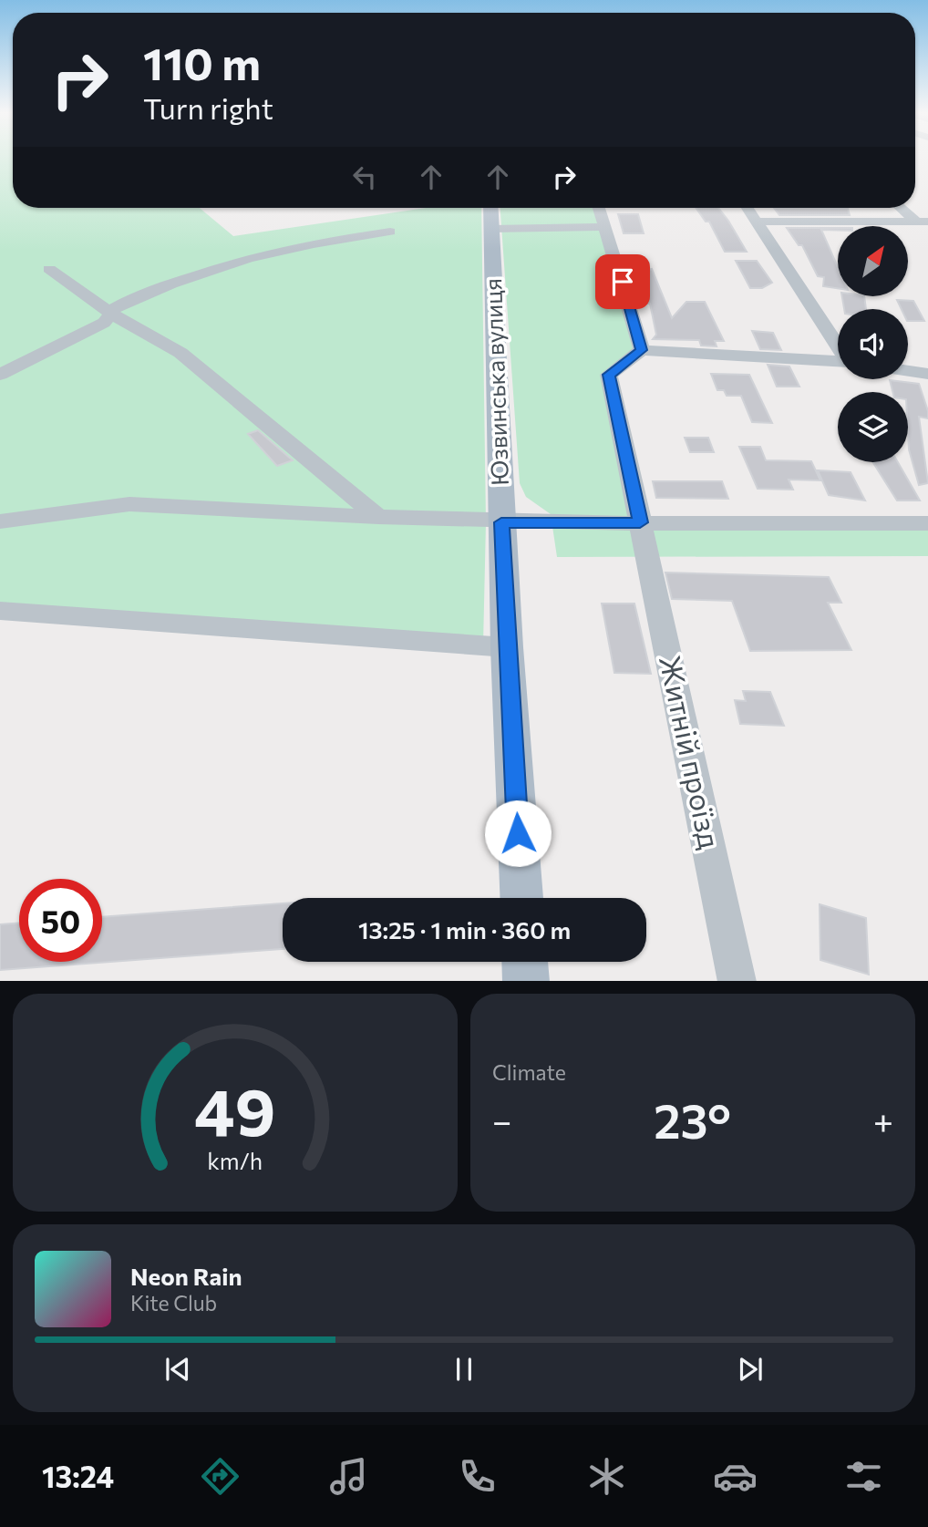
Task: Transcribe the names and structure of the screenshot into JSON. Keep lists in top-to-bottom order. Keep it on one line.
{"streets":{"main road":["Юзвинська вулиця"],"street":["Житній проїзд"]},"north":"top right","page":{"turn":["110 m","Turn right"],"limit":"50","trip":"13:25 · 1 min · 360 m","tile":"Climate","heat":["−","23°","+"],"song":["Neon Rain","Kite Club"],"tabs":"13:24","gauge":["49","km/h"]}}
